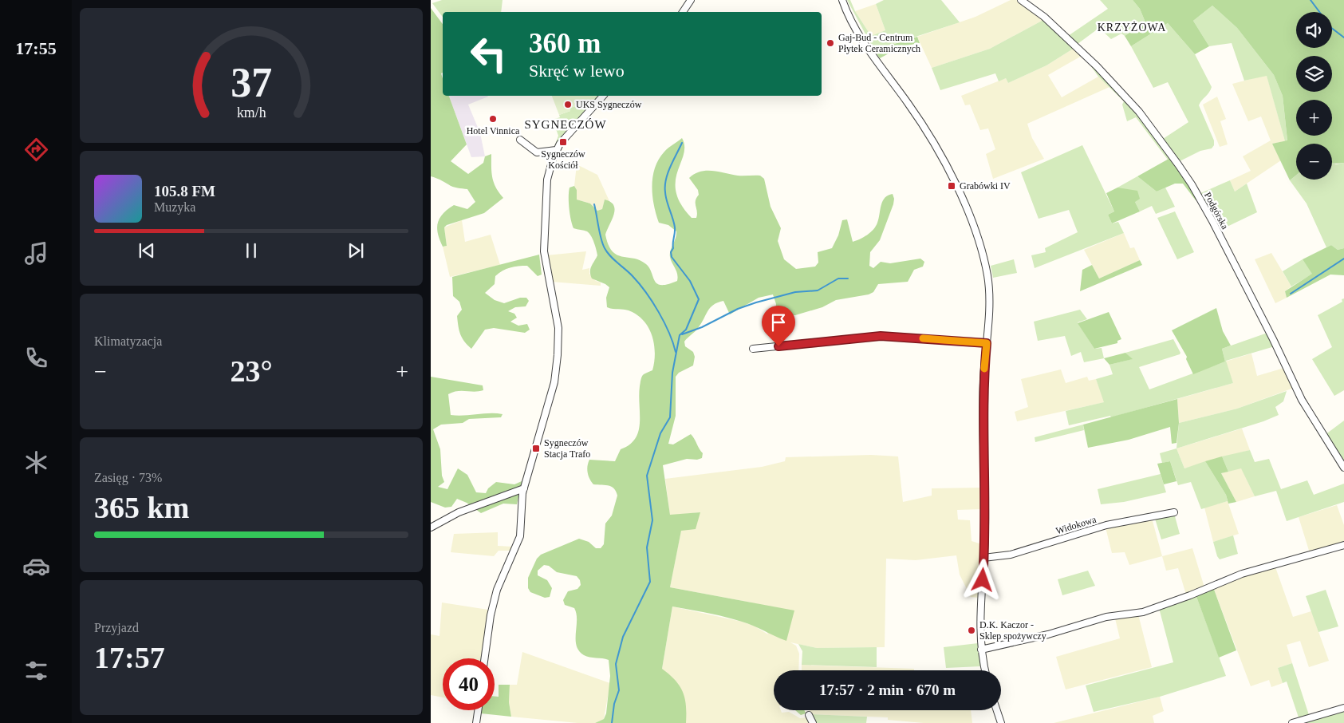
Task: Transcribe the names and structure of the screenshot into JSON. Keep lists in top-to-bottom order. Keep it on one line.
{"streets":{"street":["Podgórska","Widokowa"]},"districts":["KRZYŻOWA","SYGNECZÓW"],"places":{"other":["Gaj-Bud - Centrum Płytek Ceramicznych","UKS Sygneczów","Hotel Vinnica","D.K. Kaczor - Sklep spożywczy"],"transit":["Sygneczów Kościół","Grabówki IV","Sygneczów Stacja Trafo"]},"page":{"tabs":"17:55","map_buttons":["+","−"],"turn":["360 m","Skręć w lewo"],"song":["105.8 FM","Muzyka"],"tile":["Klimatyzacja",["Zasięg · 73%","365 km"],["Przyjazd","17:57"]],"heat":["−","23°","+"],"limit":"40","trip":"17:57 · 2 min · 670 m","gauge":["37","km/h"]}}
